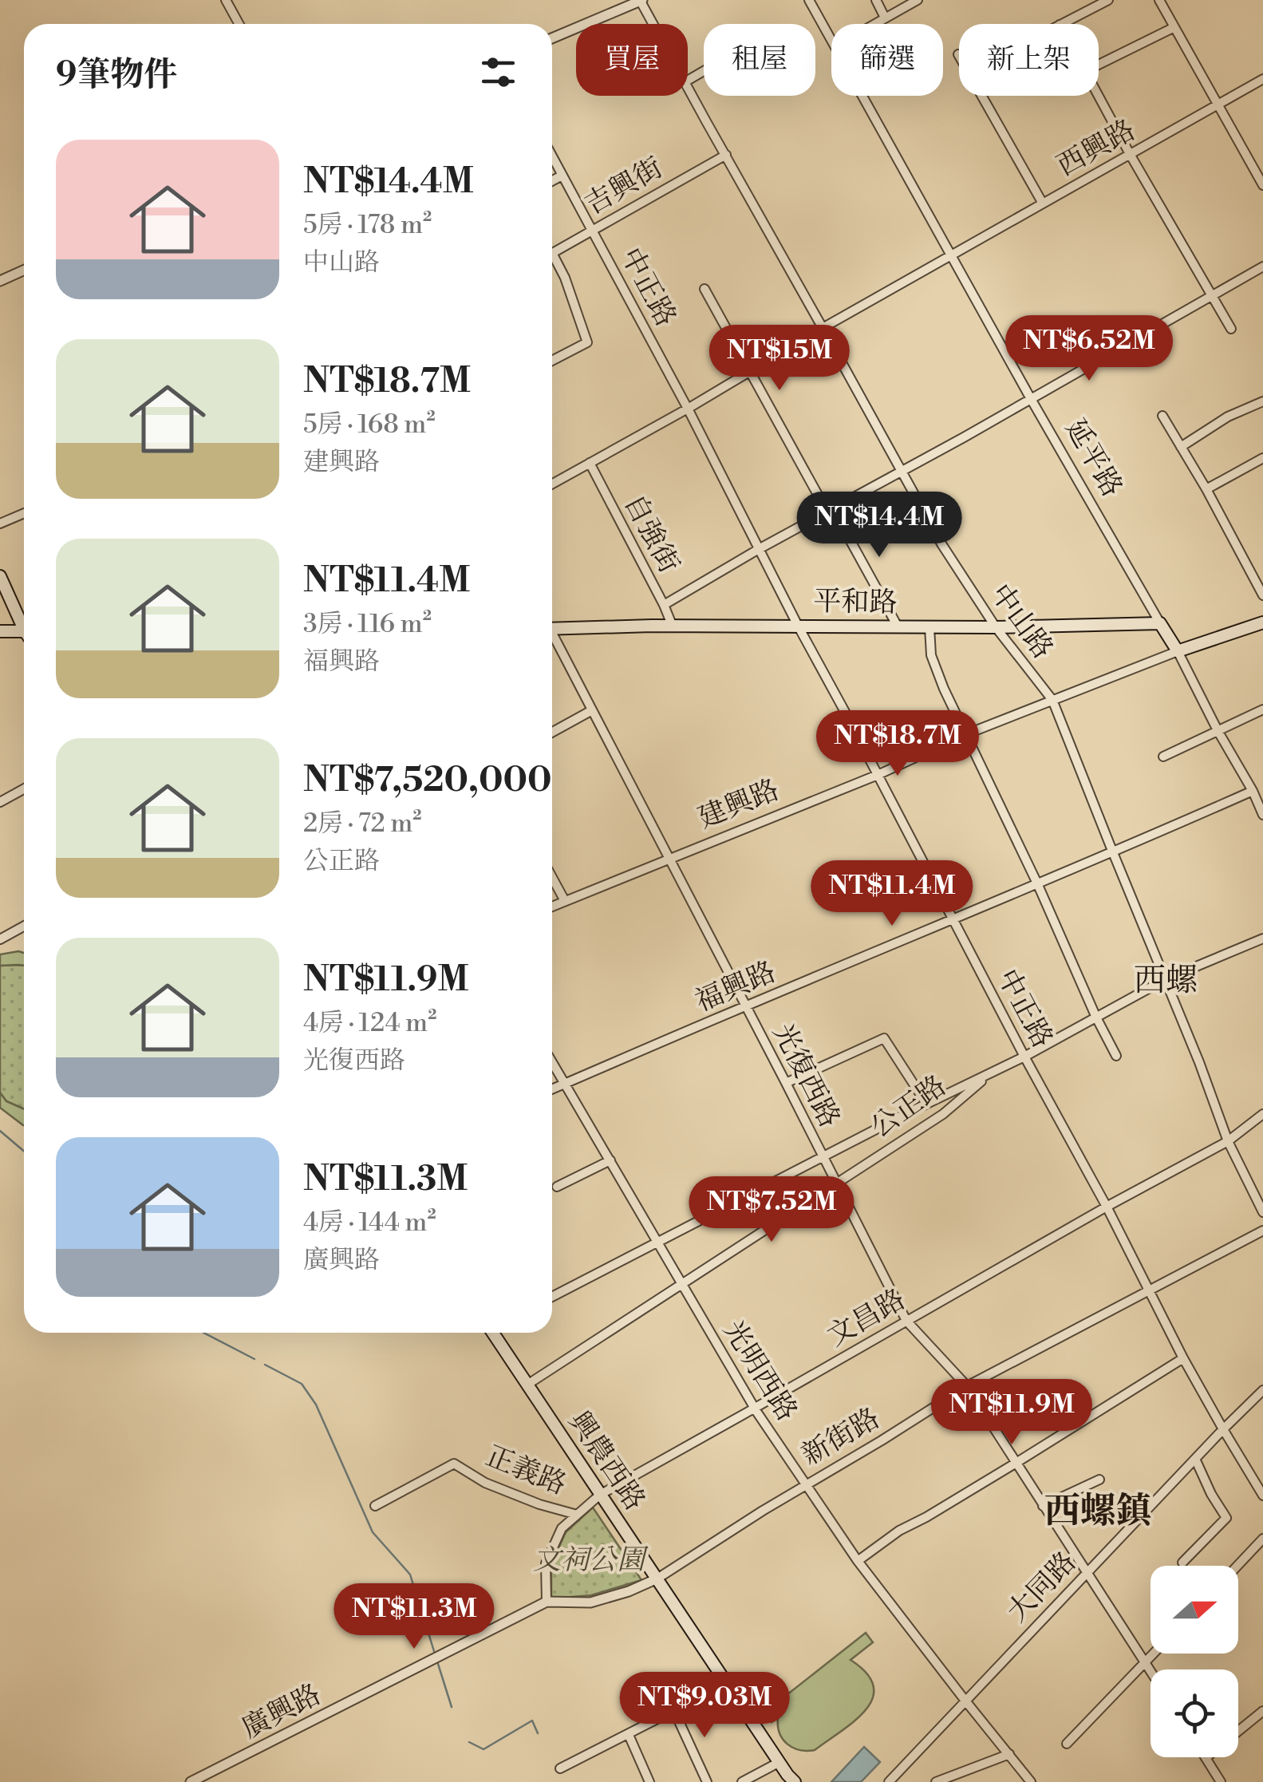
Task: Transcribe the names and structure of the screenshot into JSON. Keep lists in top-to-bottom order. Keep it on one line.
{"streets":{"main road":["延平路","平和路","建興路","興農西路"],"street":["西興路","吉興街","中正路","自強街","中山路","福興路","光復西路","公正路","文昌路","光明西路","新街路","正義路","大同路","廣興路"]},"crossings":[["西興路","中正路"],["西興路","延平路"],["西興路","自強街"],["西興路","中山路"],["吉興街","中正路"],["吉興街","中山路"],["中正路","平和路"],["中正路","建興路"],["中正路","福興路"],["中正路","公正路"],["中正路","文昌路"],["中正路","新街路"],["中正路","大同路"],["延平路","平和路"],["延平路","建興路"],["延平路","福興路"],["自強街","平和路"],["平和路","中山路"],["中山路","建興路"],["中山路","福興路"],["中山路","公正路"],["中山路","文昌路"],["建興路","光復西路"],["福興路","光復西路"],["福興路","光明西路"],["光復西路","公正路"],["光復西路","文昌路"],["光復西路","新街路"],["光復西路","大同路"],["公正路","光明西路"],["公正路","興農西路"],["文昌路","光明西路"],["文昌路","興農西路"],["文昌路","正義路"],["文昌路","廣興路"],["光明西路","新街路"],["光明西路","大同路"],["新街路","興農西路"],["新街路","廣興路"],["興農西路","廣興路"]],"districts":["西螺","西螺鎮"],"parks":["文祠公園"],"north":"right","page":{"chip":["買屋","租屋","篩選","新上架"],"heading":"9筆物件","list":[{"name":"NT$14.4M","note":"5房 · 178 m² · 中山路"},{"name":"NT$18.7M","note":"5房 · 168 m² · 建興路"},{"name":"NT$11.4M","note":"3房 · 116 m² · 福興路"},{"name":"NT$7,520,000","note":"2房 · 72 m² · 公正路"},{"name":"NT$11.9M","note":"4房 · 124 m² · 光復西路"},{"name":"NT$11.3M","note":"4房 · 144 m² · 廣興路"}],"price":["NT$6.52M","NT$15M","NT$14.4M","NT$18.7M","NT$11.4M","NT$7.52M","NT$11.9M","NT$11.3M","NT$9.03M"]}}
